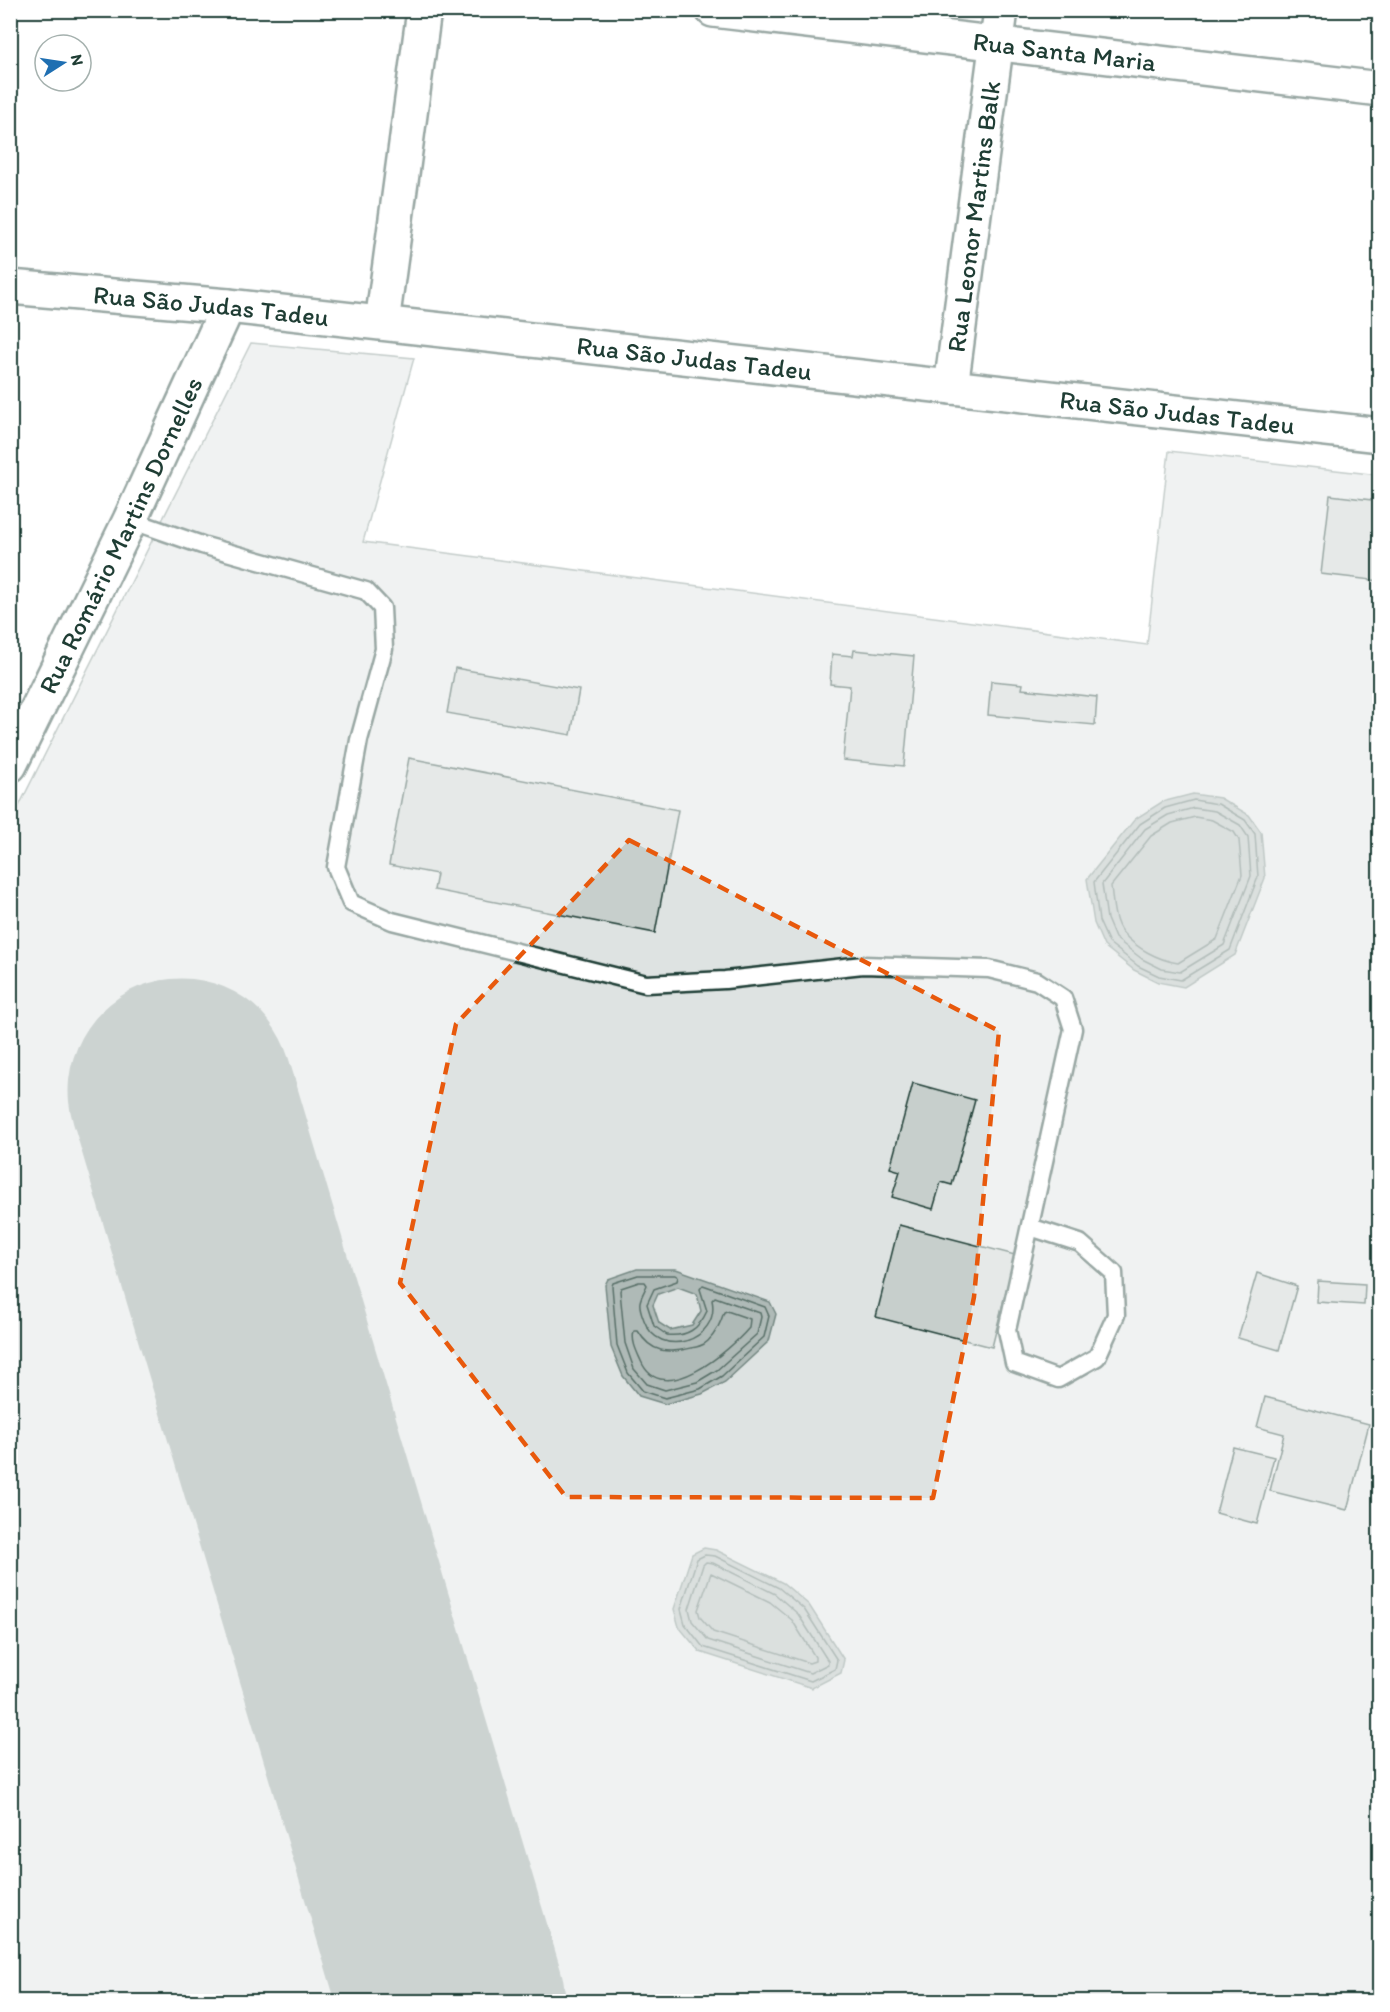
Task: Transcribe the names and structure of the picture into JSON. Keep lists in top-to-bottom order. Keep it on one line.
{"streets":{"street":["Rua Santa Maria","Rua Leonor Martins Balk","Rua São Judas Tadeu","Rua Romário Martins Dornelles"]},"crossings":[["Rua Santa Maria","Rua Leonor Martins Balk"],["Rua Leonor Martins Balk","Rua São Judas Tadeu"],["Rua São Judas Tadeu","Rua Romário Martins Dornelles"]],"north":"right"}
